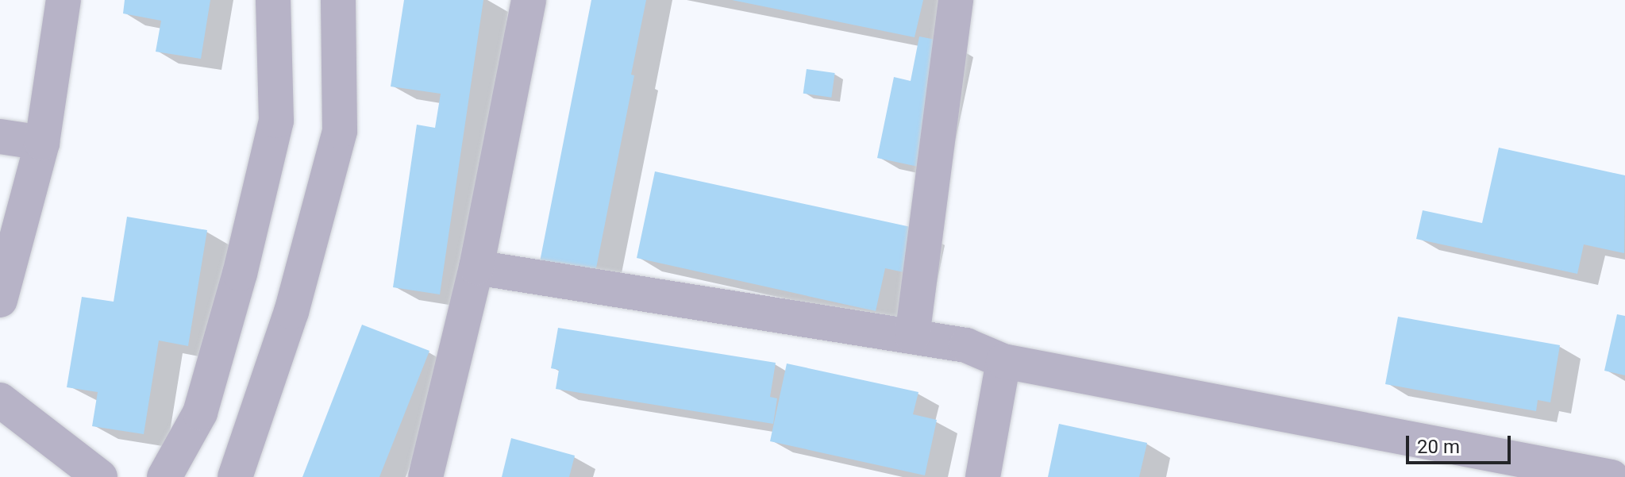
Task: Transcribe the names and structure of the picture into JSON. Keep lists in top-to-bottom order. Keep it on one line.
{"scale_bar":"20 m"}
